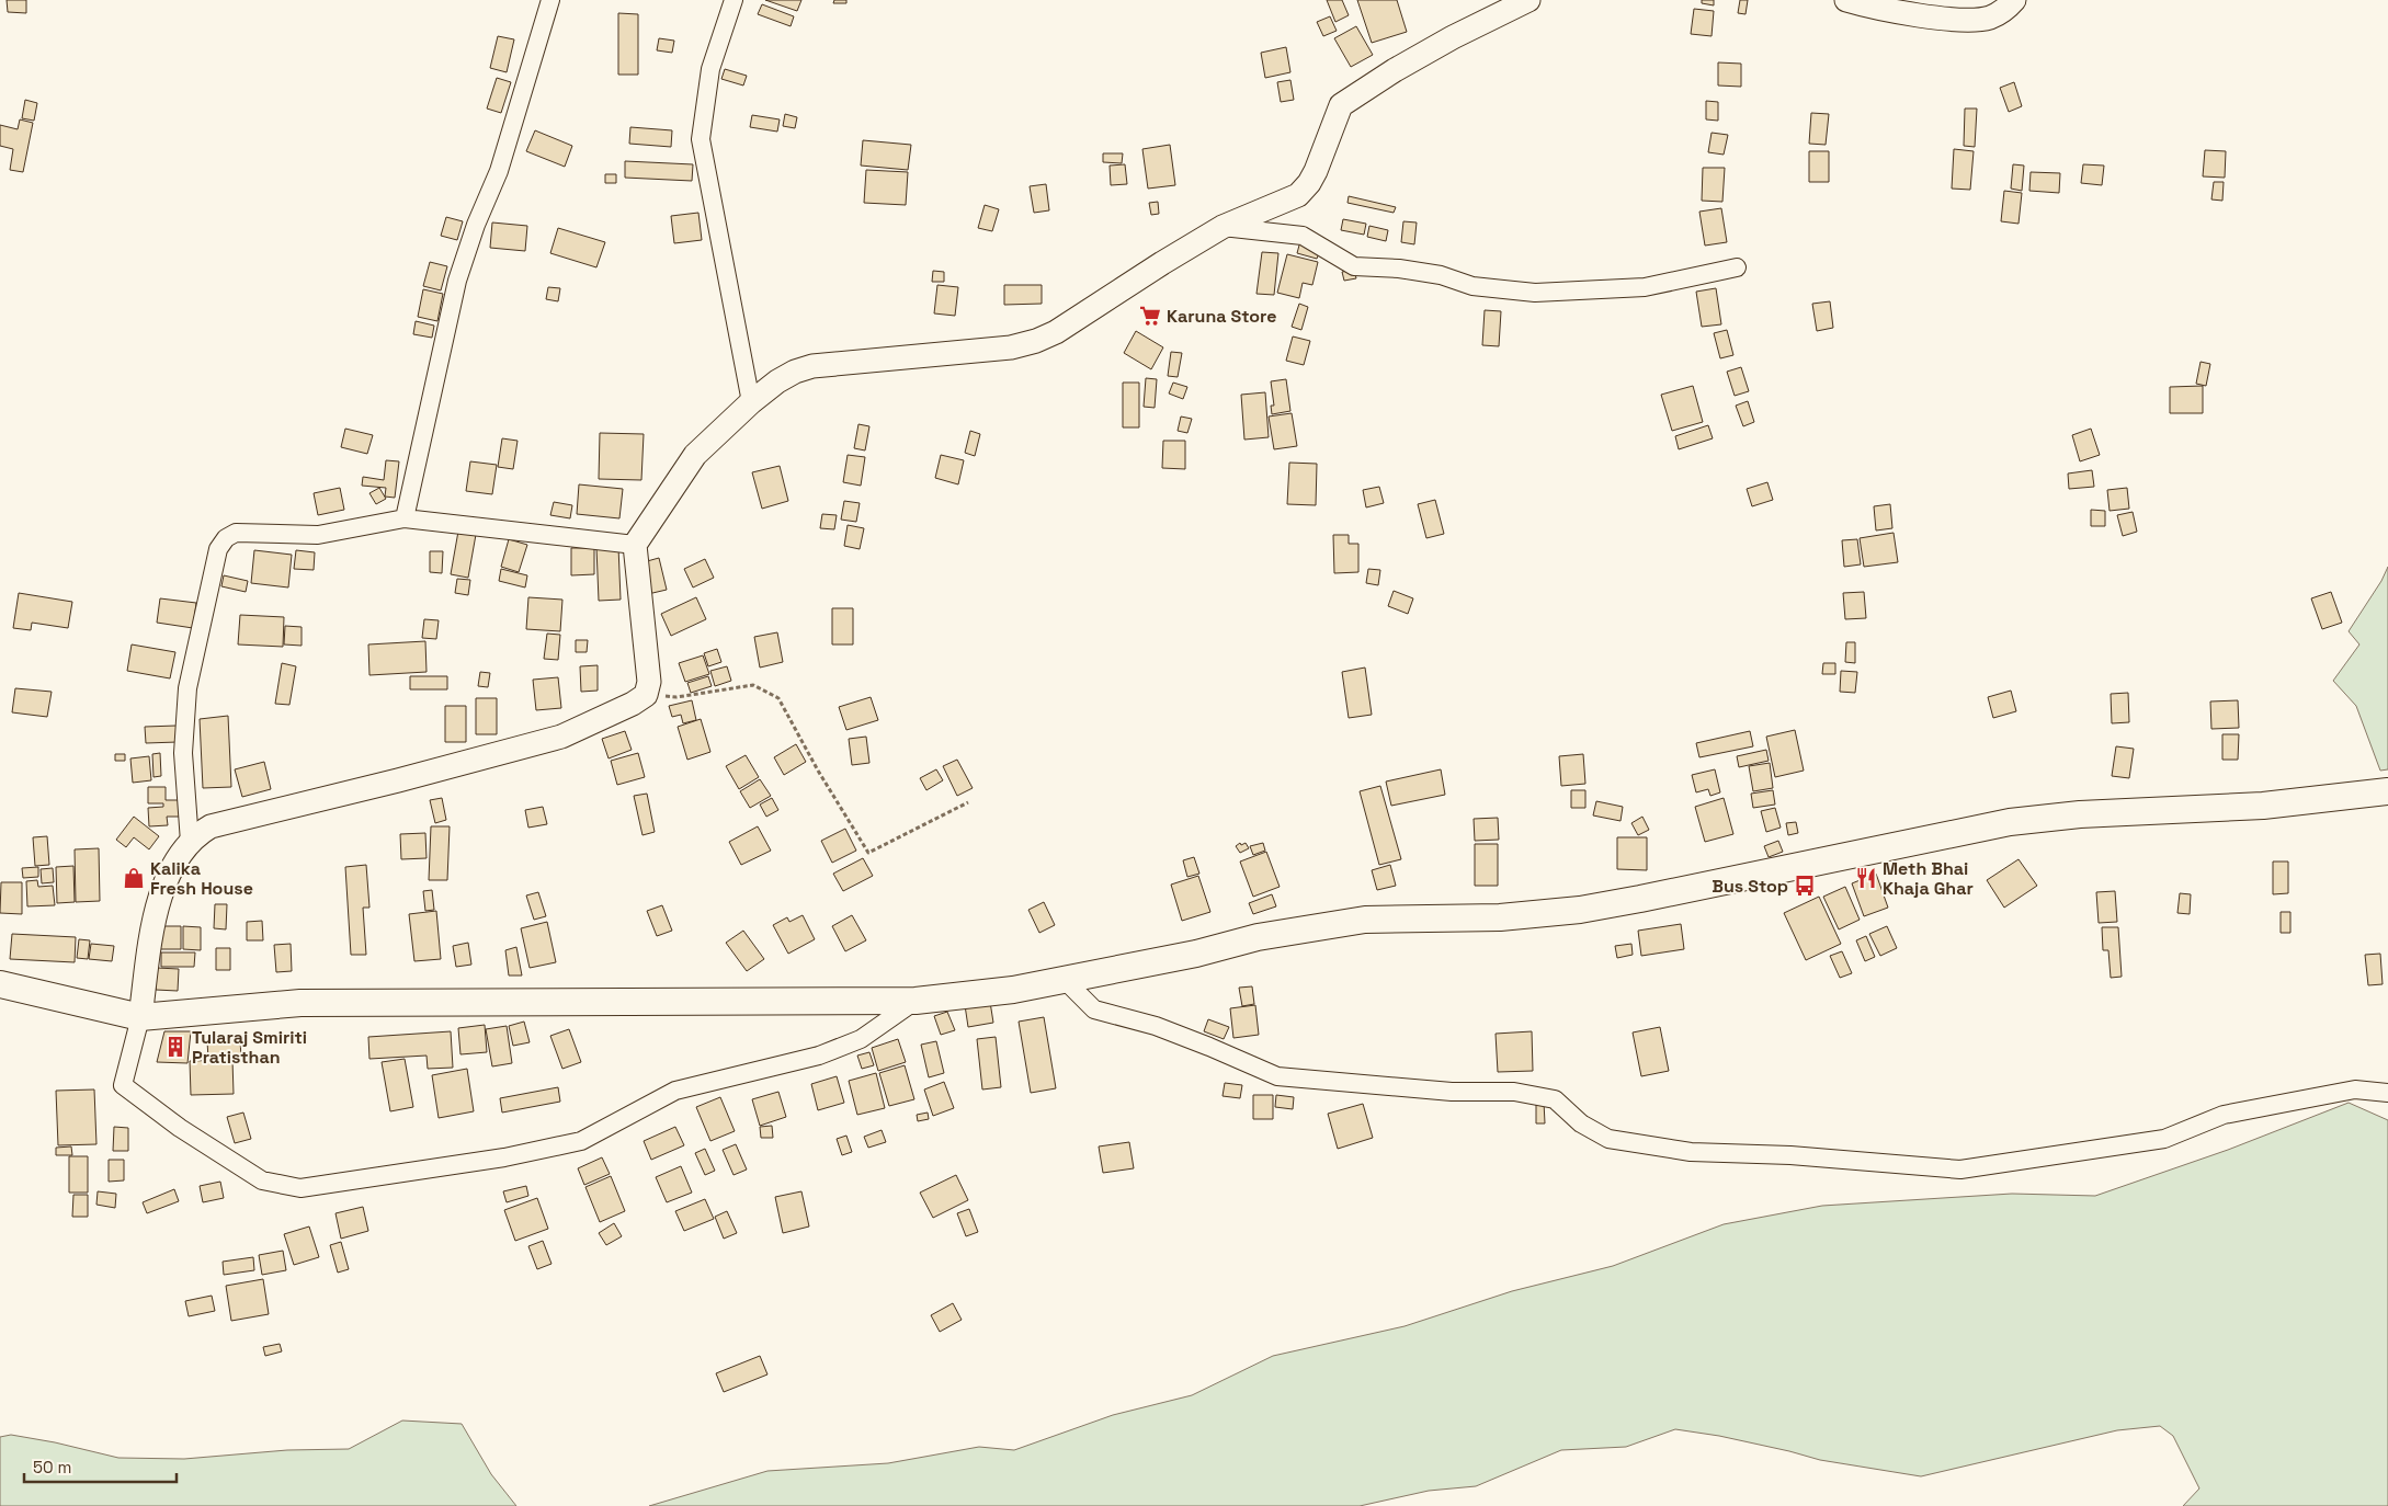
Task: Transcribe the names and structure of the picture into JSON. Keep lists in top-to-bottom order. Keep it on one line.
{"places":{"supermarket":["Karuna Store"],"shop":["Kalika Fresh House"],"restaurant":["Meth Bhai Khaja Ghar"],"bus stop":["Bus Stop"],"building":["Tularaj Smiriti Pratisthan"]},"scale_bar":"50 m"}
